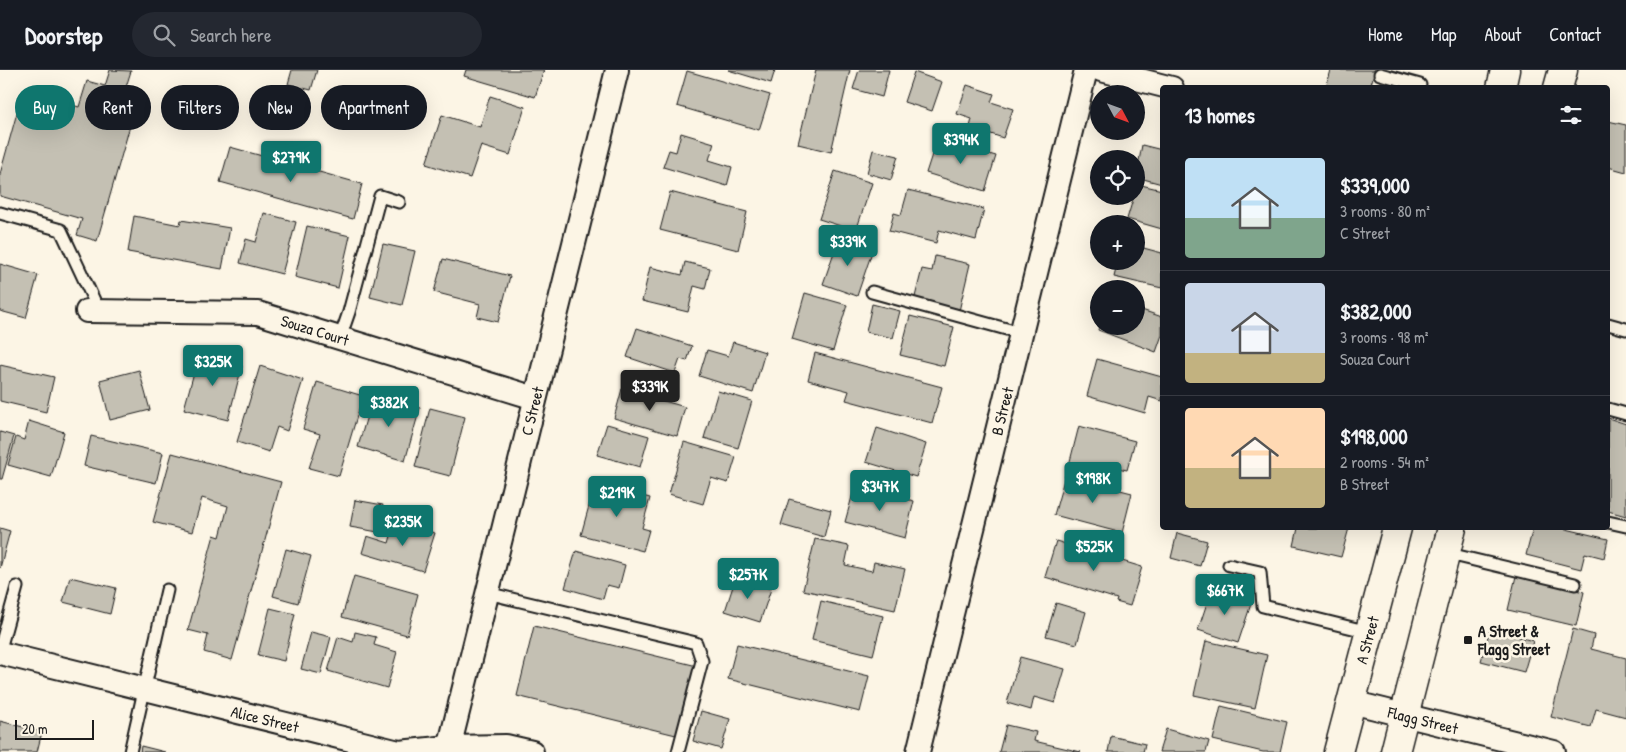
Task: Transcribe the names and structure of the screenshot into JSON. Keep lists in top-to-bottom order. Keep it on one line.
{"streets":{"main road":["A Street"],"street":["Souza Court","C Street","B Street","Alice Street","Flagg Street"]},"crossings":[["Souza Court","C Street"],["C Street","Alice Street"],["A Street","Flagg Street"]],"places":{"transit":["A Street & Flagg Street"]},"scale_bar":"20 m","north":"bottom right","page":{"header":"Doorstep","search":"Search here","nav":["Home","Map","About","Contact"],"map_buttons":["+","−"],"chip":["Buy","Rent","Filters","New","Apartment"],"heading":"13 homes","price":["$394K","$279K","$339K","$325K","$339K","$382K","$198K","$347K","$219K","$235K","$525K","$257K","$667K"],"list":[{"name":"$339,000","note":"3 rooms · 80 m² · C Street"},{"name":"$382,000","note":"3 rooms · 98 m² · Souza Court"},{"name":"$198,000","note":"2 rooms · 54 m² · B Street"}],"scale":"20 m"}}
